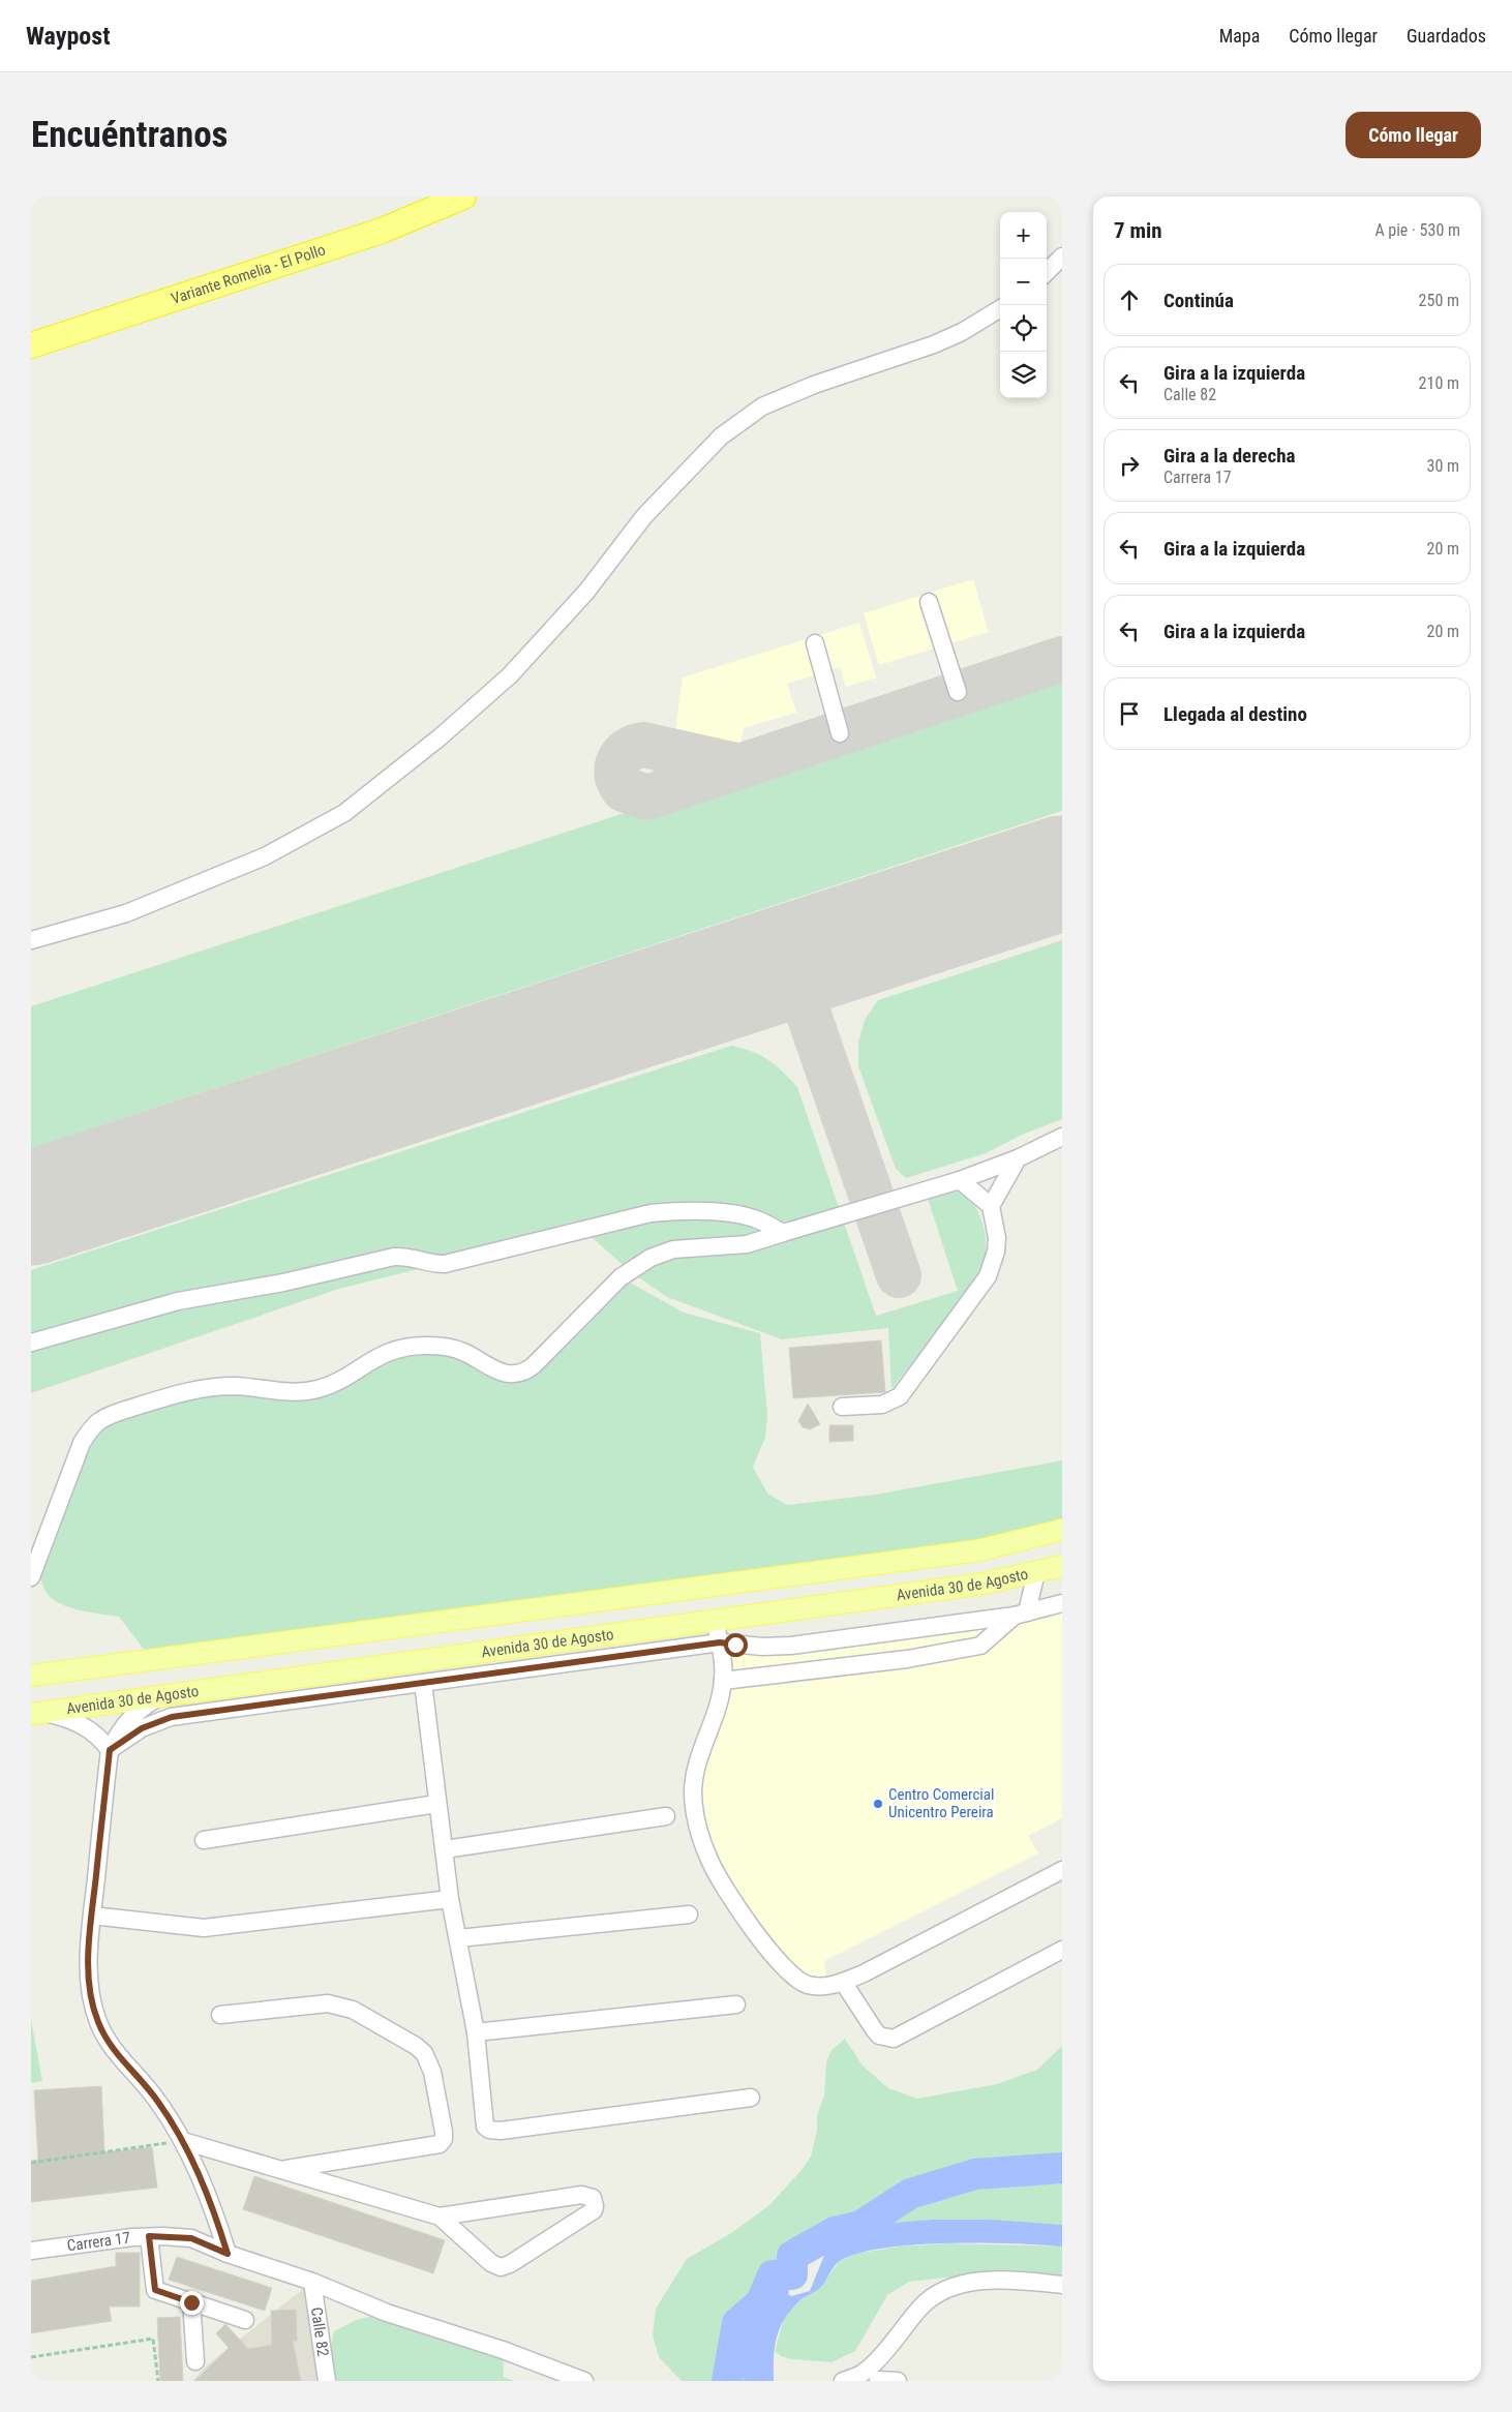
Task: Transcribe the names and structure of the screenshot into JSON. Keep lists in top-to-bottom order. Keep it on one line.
{"streets":{"highway":["Variante Romelia - El Pollo"],"main road":["Avenida 30 de Agosto"],"street":["Carrera 17","Calle 82"]},"crossings":[["Carrera 17","Calle 82"]],"places":["Centro Comercial Unicentro Pereira"],"page":{"header":"Waypost","nav":["Mapa","Cómo llegar","Guardados"],"buttons":"Cómo llegar","title":"Encuéntranos","heading":["7 min","A pie · 530 m"],"map_buttons":["+","−"],"list":[["Continúa","250 m"],["Gira a la izquierda","Calle 82","210 m"],["Gira a la derecha","Carrera 17","30 m"],["Gira a la izquierda","20 m"],["Gira a la izquierda","20 m"],"Llegada al destino"]}}
